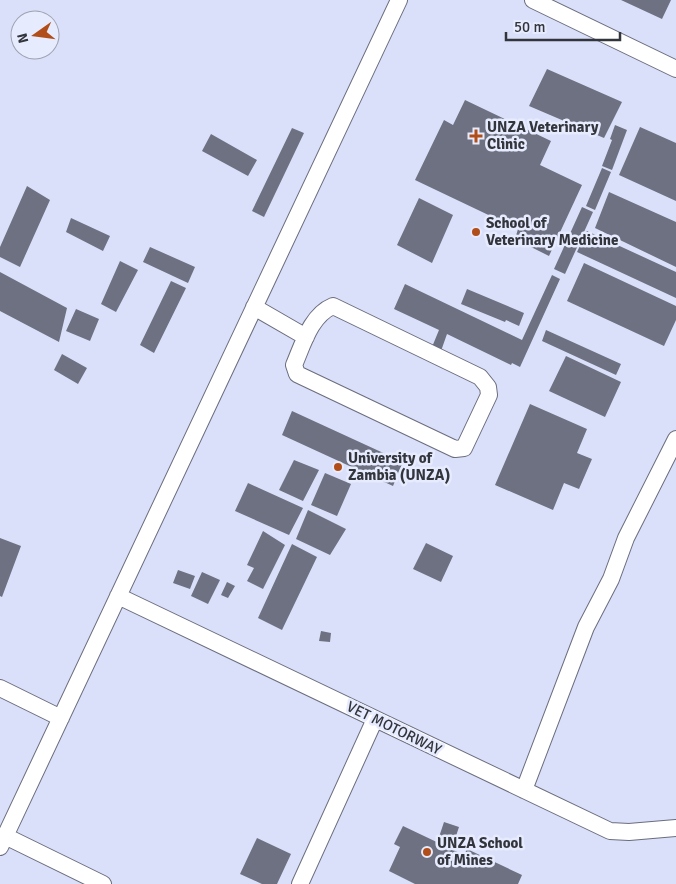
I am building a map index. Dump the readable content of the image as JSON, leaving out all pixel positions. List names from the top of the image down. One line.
{"streets":{"lane":["VET MOTORWAY"]},"places":{"health":["UNZA Veterinary Clinic"],"other":["School of Veterinary Medicine","University of Zambia (UNZA)","UNZA School of Mines"]},"scale_bar":"50 m","north":"left"}
